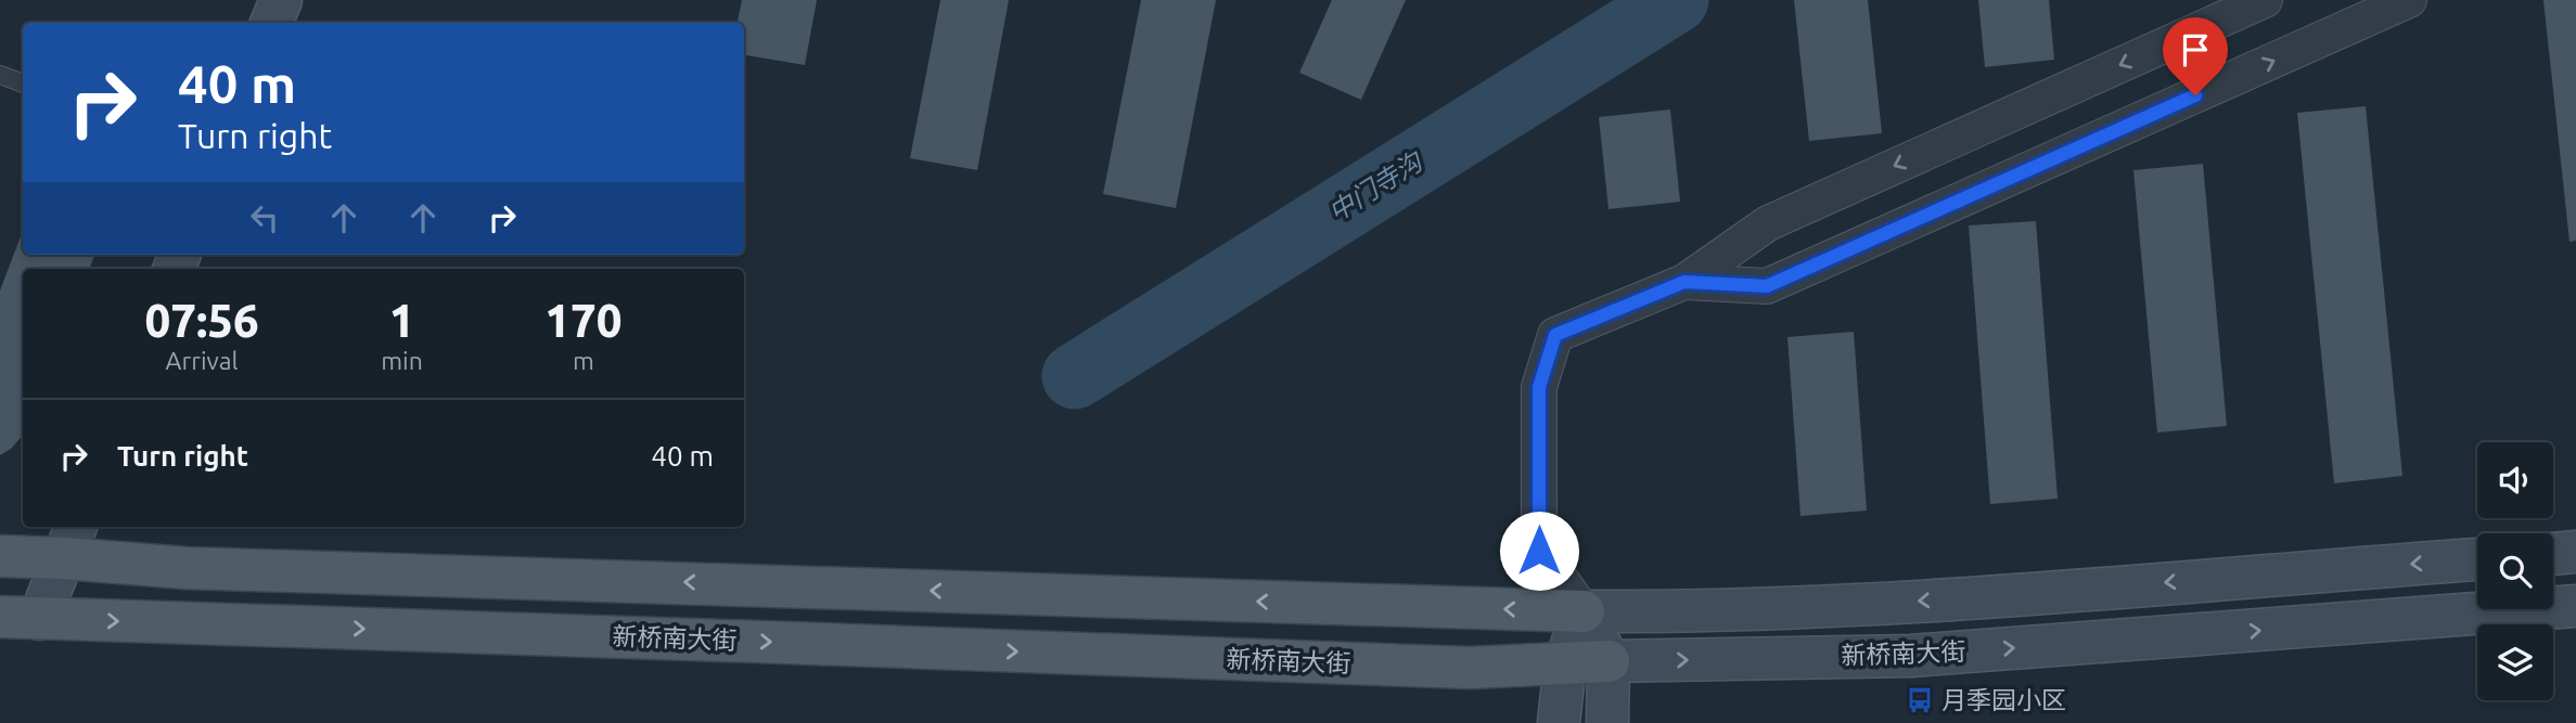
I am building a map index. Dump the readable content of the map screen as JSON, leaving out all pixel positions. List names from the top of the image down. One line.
{"streets":{"main road":["新桥南大街"]},"water":["中门寺沟"],"places":{"bus stop":["月季园小区"]},"page":{"turn":["40 m","Turn right"],"eta":["07:56","Arrival","1","min","170","m"],"list":[{"name":"Turn right","value":"40 m"}]}}
